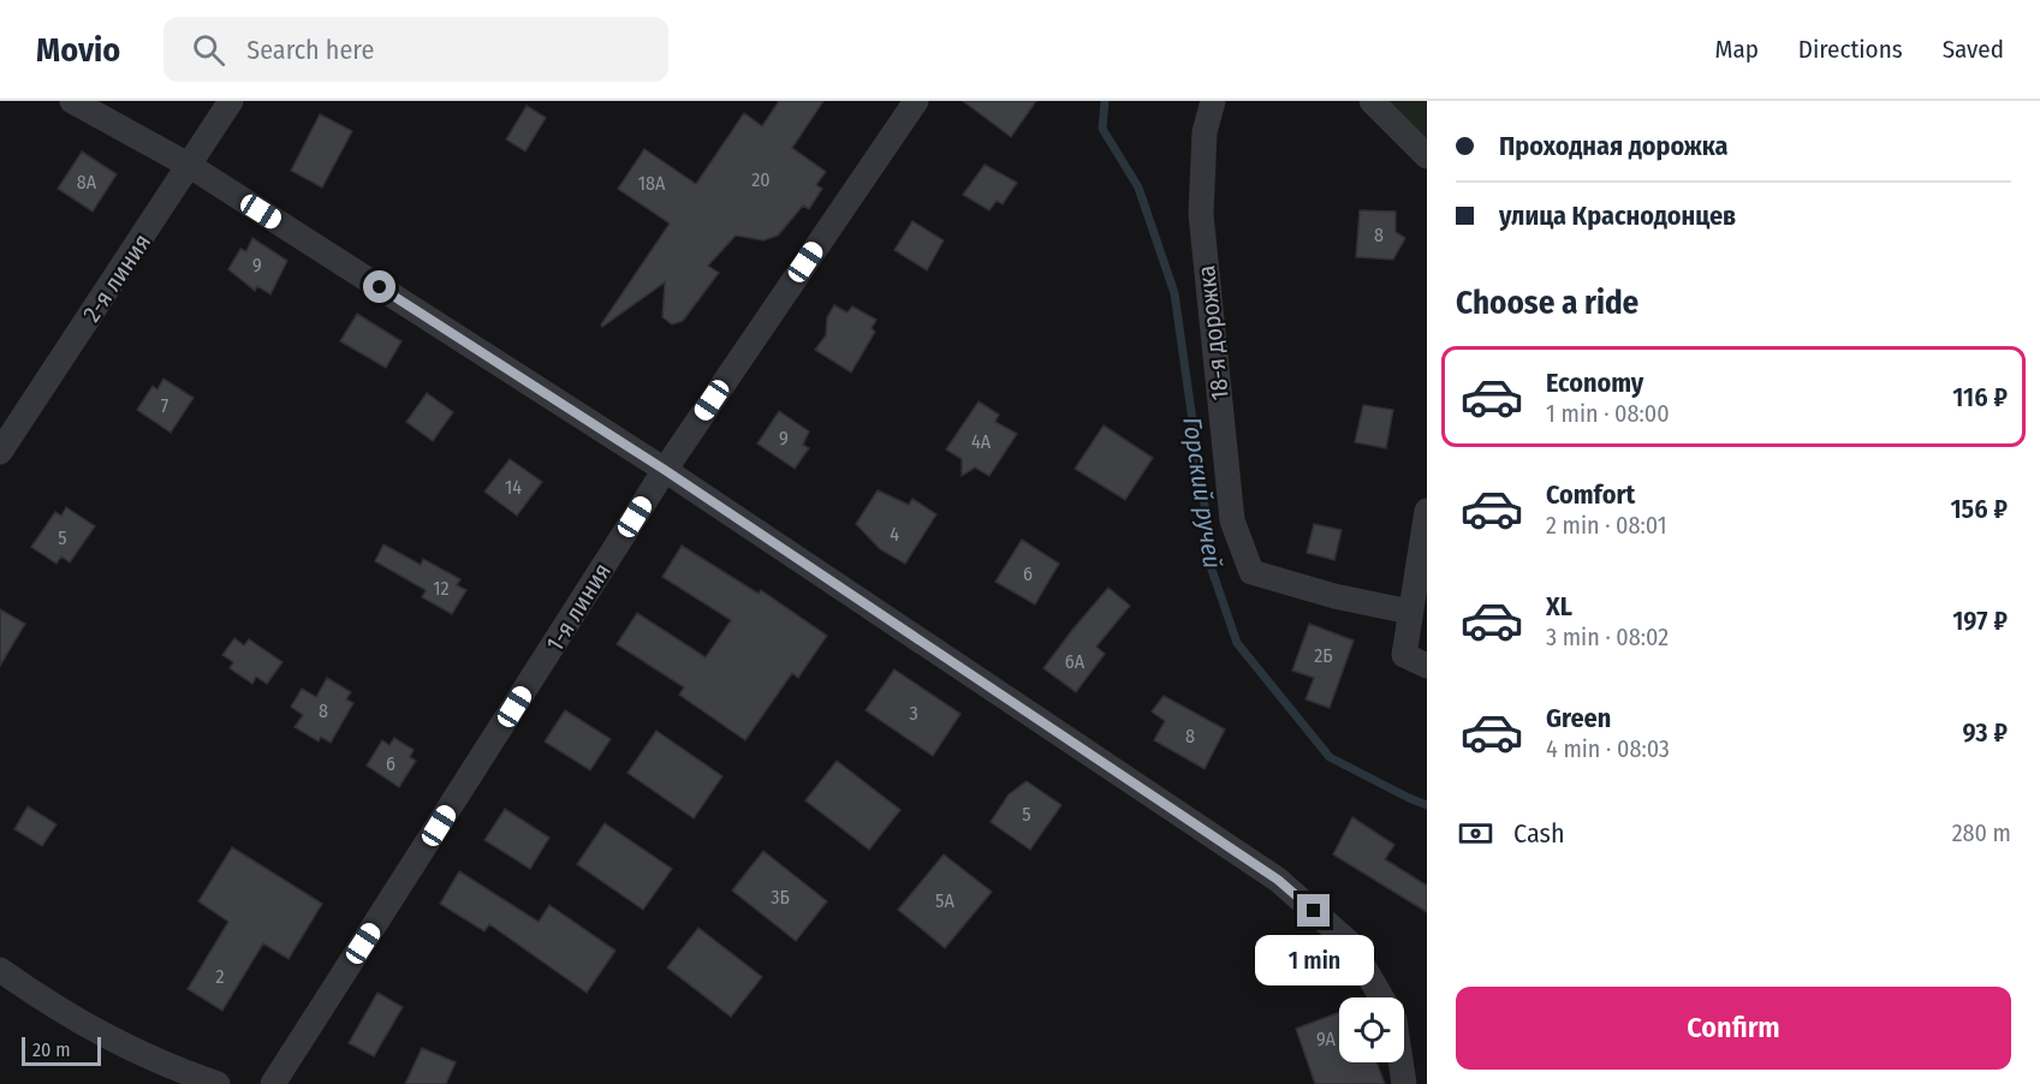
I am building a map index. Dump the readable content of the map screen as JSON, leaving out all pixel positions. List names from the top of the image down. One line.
{"streets":{"street":["2-я линия","18-я дорожка","1-я линия"]},"water":["Горский ручей"],"house_numbers":["20","8А","18А","8","9","7","9","4А","14","4","5","6","12","2Б","6А","8","3","8","6","5","3Б","5А","2","9А"],"scale_bar":"20 m","page":{"header":"Movio","search":"Search here","nav":["Map","Directions","Saved"],"banner":["Проходная дорожка","улица Краснодонцев"],"heading":"Choose a ride","list":[{"name":"Economy","note":"1 min · 08:00","value":"116 ₽"},{"name":"Comfort","note":"2 min · 08:01","value":"156 ₽"},{"name":"XL","note":"3 min · 08:02","value":"197 ₽"},{"name":"Green","note":"4 min · 08:03","value":"93 ₽"}],"pay":["Cash","280 m"],"bubble":"1 min","buttons":"Confirm","scale":"20 m"}}
